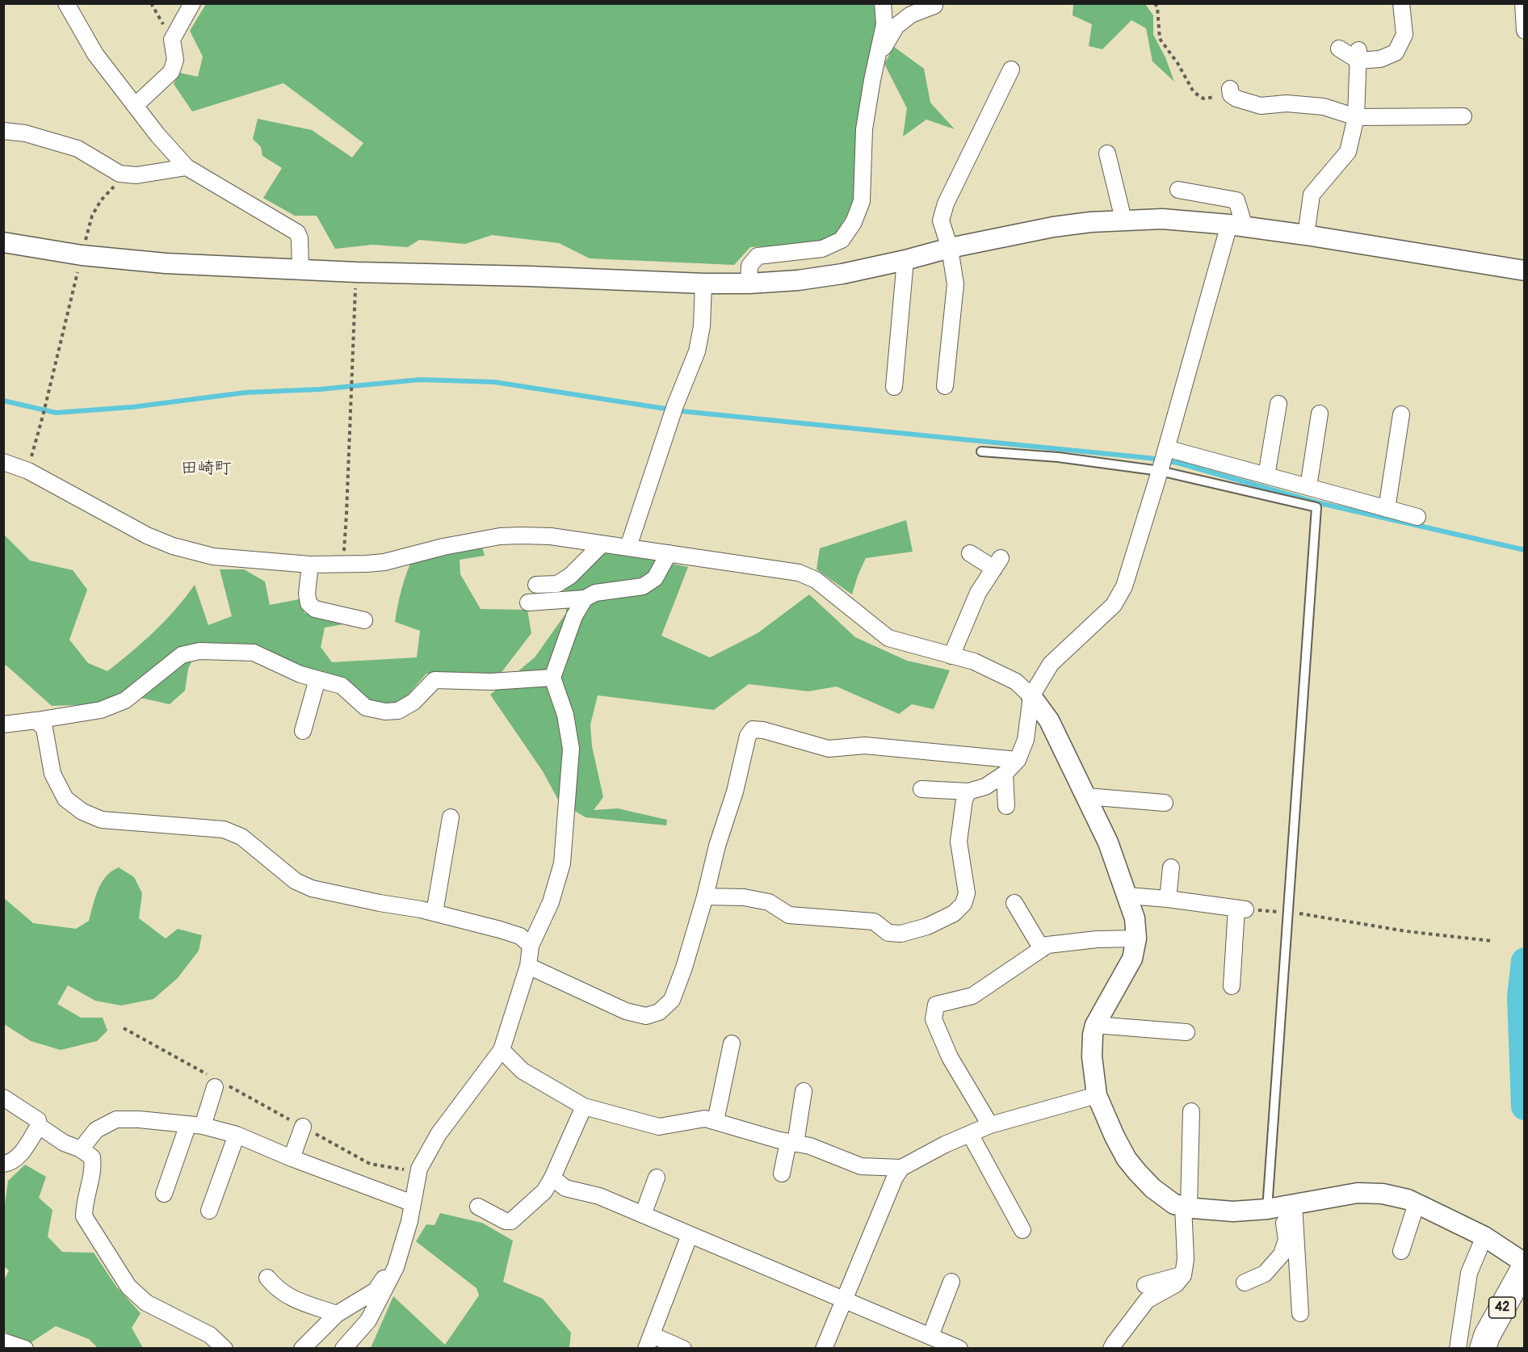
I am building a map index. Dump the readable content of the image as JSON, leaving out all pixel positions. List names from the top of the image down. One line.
{"streets":{"main road":["42"]},"districts":["田崎町"]}
